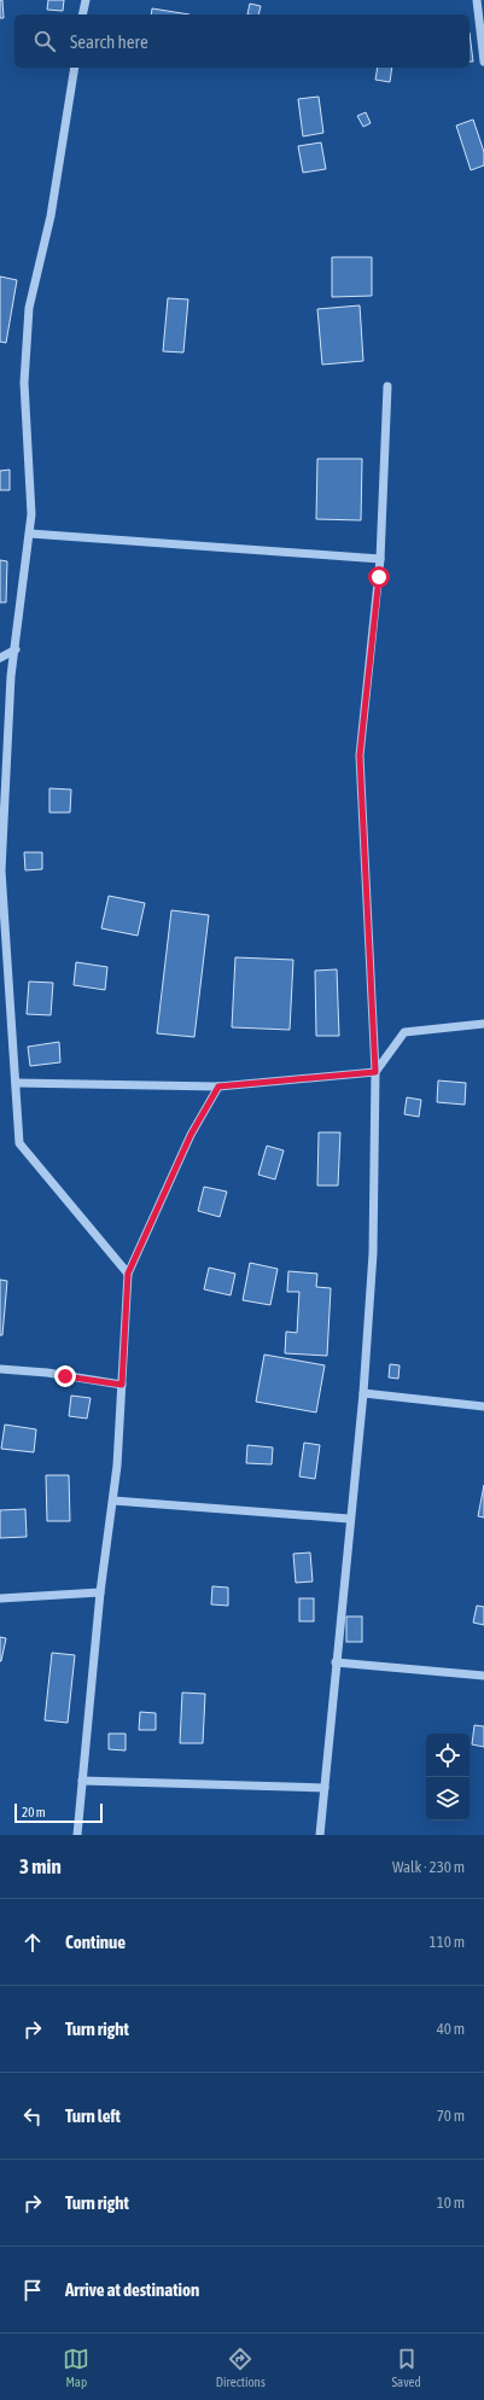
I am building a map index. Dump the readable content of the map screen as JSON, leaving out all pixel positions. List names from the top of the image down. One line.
{"scale_bar":"20 m","page":{"search":"Search here","scale":"20 m","heading":["3 min","Walk · 230 m"],"list":[["Continue","110 m"],["Turn right","40 m"],["Turn left","70 m"],["Turn right","10 m"],"Arrive at destination"],"nav":["Map","Directions","Saved"]}}
